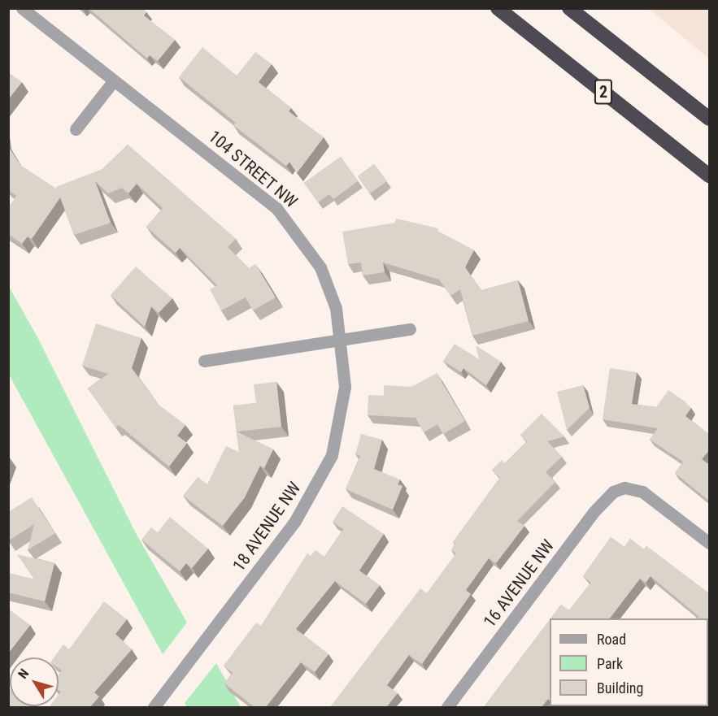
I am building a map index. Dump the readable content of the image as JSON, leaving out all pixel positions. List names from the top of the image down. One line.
{"streets":{"highway":["2"],"street":["104 STREET NW","18 AVENUE NW","16 AVENUE NW"]},"crossings":[["104 STREET NW","18 AVENUE NW"]],"legend":["Road","Park","Building"],"north":"top left"}
